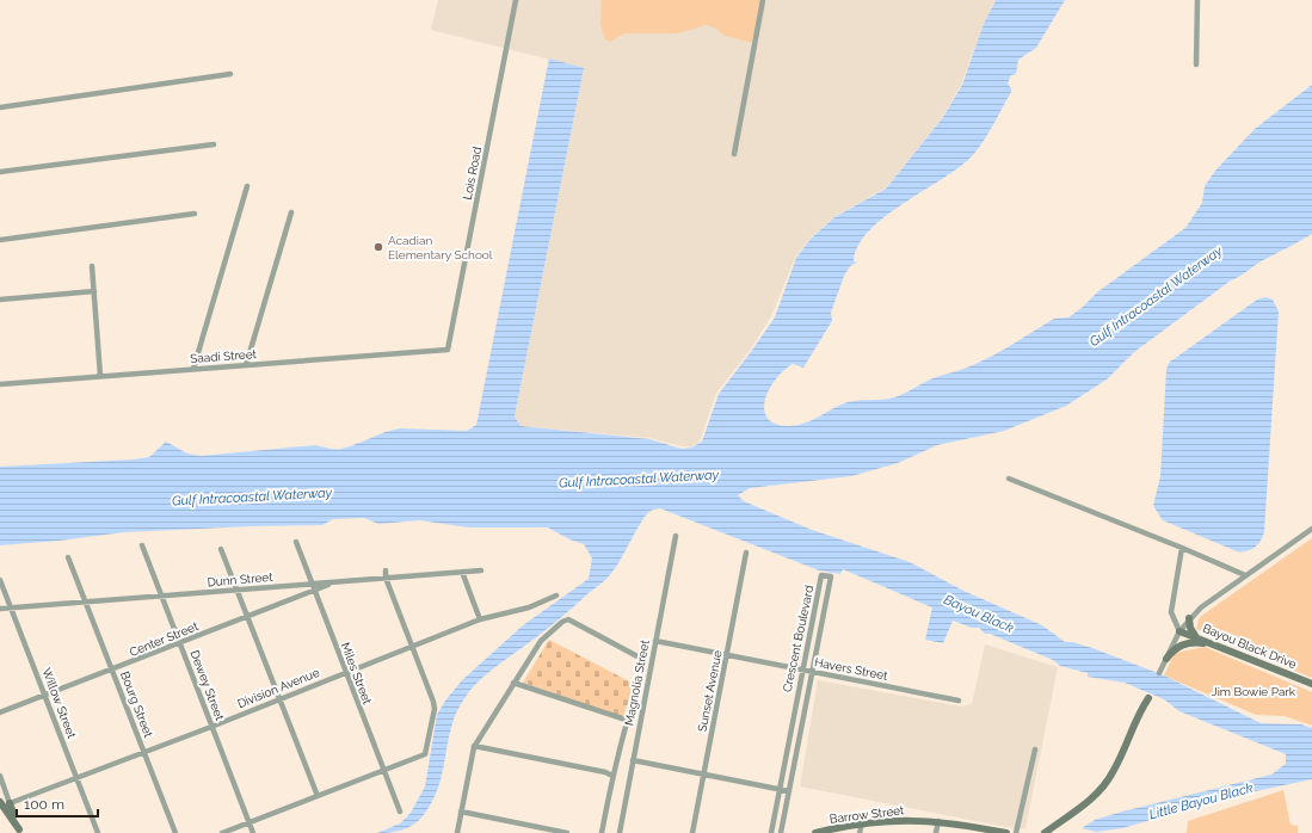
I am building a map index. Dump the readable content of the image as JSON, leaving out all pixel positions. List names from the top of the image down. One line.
{"streets":{"street":["Lois Road","Saadi Street","Dunn Street","Center Street","Crescent Boulevard","Bayou Black Drive","Havers Street","Miles Street","Magnolia Street","Dewey Street","Division Avenue","Sunset Avenue","Willow Street","Bourg Street","Barrow Street"]},"crossings":[["Lois Road","Saadi Street"],["Dunn Street","Center Street"],["Dunn Street","Miles Street"],["Dunn Street","Dewey Street"],["Dunn Street","Willow Street"],["Dunn Street","Bourg Street"],["Center Street","Miles Street"],["Center Street","Dewey Street"],["Center Street","Willow Street"],["Center Street","Bourg Street"],["Crescent Boulevard","Havers Street"],["Havers Street","Magnolia Street"],["Havers Street","Sunset Avenue"],["Miles Street","Division Avenue"],["Dewey Street","Division Avenue"],["Division Avenue","Willow Street"],["Division Avenue","Bourg Street"]],"water":["Gulf Intracoastal Waterway","Bayou Black","Little Bayou Black"],"parks":["Jim Bowie Park"],"places":["Acadian Elementary School"],"scale_bar":"100 m"}
